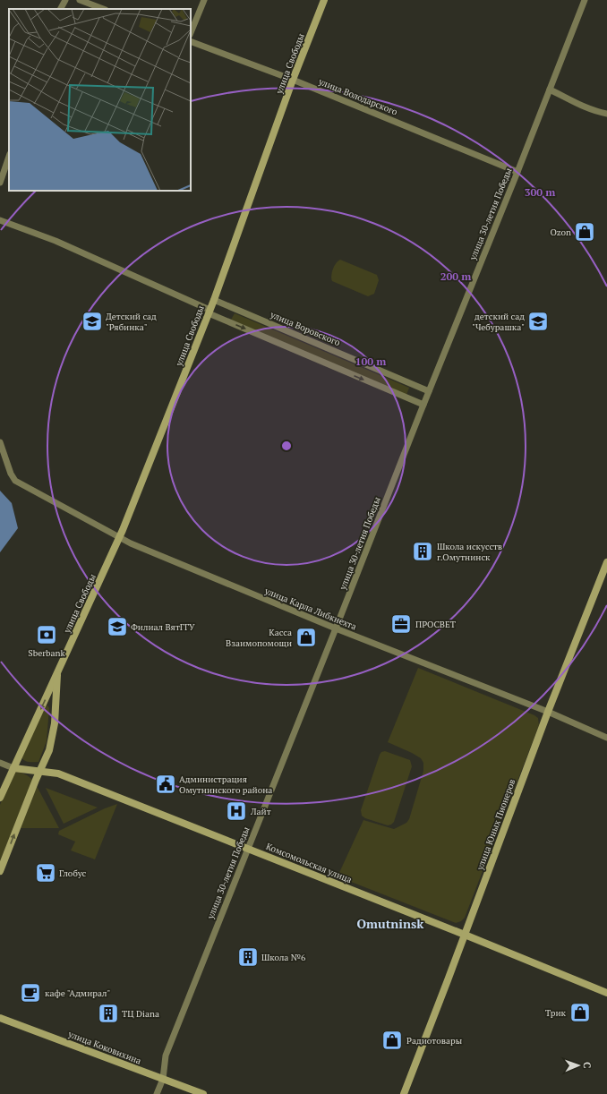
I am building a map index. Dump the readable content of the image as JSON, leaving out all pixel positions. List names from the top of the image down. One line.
{"streets":{"street":["улица Свободы","улица Володарского","улица 30-летия Победы","улица Воровского","улица Карла Либкнехта","улица Юных Пионеров","Комсомольская улица","улица Коковихина"]},"crossings":[["улица Свободы","улица Володарского"],["улица Свободы","улица Воровского"],["улица Свободы","улица Карла Либкнехта"],["улица Свободы","Комсомольская улица"],["улица Володарского","улица 30-летия Победы"],["улица 30-летия Победы","улица Воровского"],["улица 30-летия Победы","улица Карла Либкнехта"],["улица 30-летия Победы","Комсомольская улица"],["улица 30-летия Победы","улица Коковихина"],["улица Карла Либкнехта","улица Юных Пионеров"],["улица Юных Пионеров","Комсомольская улица"]],"districts":["Omutninsk"],"places":{"shop":["Ozon","Касса Взаимопомощи","Трик","Радиотовары"],"school or university":["Детский сад \"Рябинка\"","детский сад \"Чебурашка\"","Филиал ВятГГУ"],"building":["Школа искусств г.Омутнинск","Школа №6","ТЦ Diana"],"office":["ПРОСВЕТ"],"bank":["Sberbank"],"public building":["Администрация Омутнинского района"],"hospital":["Лайт"],"supermarket":["Глобус"],"cafe":["кафе \"Адмирал\""]},"north":"right","rings":["300 m","200 m","100 m"]}
